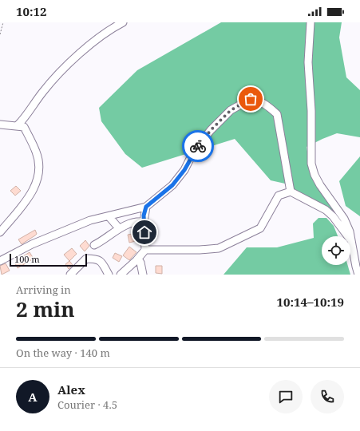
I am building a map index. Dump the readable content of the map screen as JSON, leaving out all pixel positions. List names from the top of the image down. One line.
{"scale_bar":"100 m","page":{"status":"10:12","scale":"100 m","heading":["2 min","Arriving in","10:14–10:19"],"panel":["Alex","Courier · 4.5"],"bar":"On the way · 140 m","round":"A"}}
